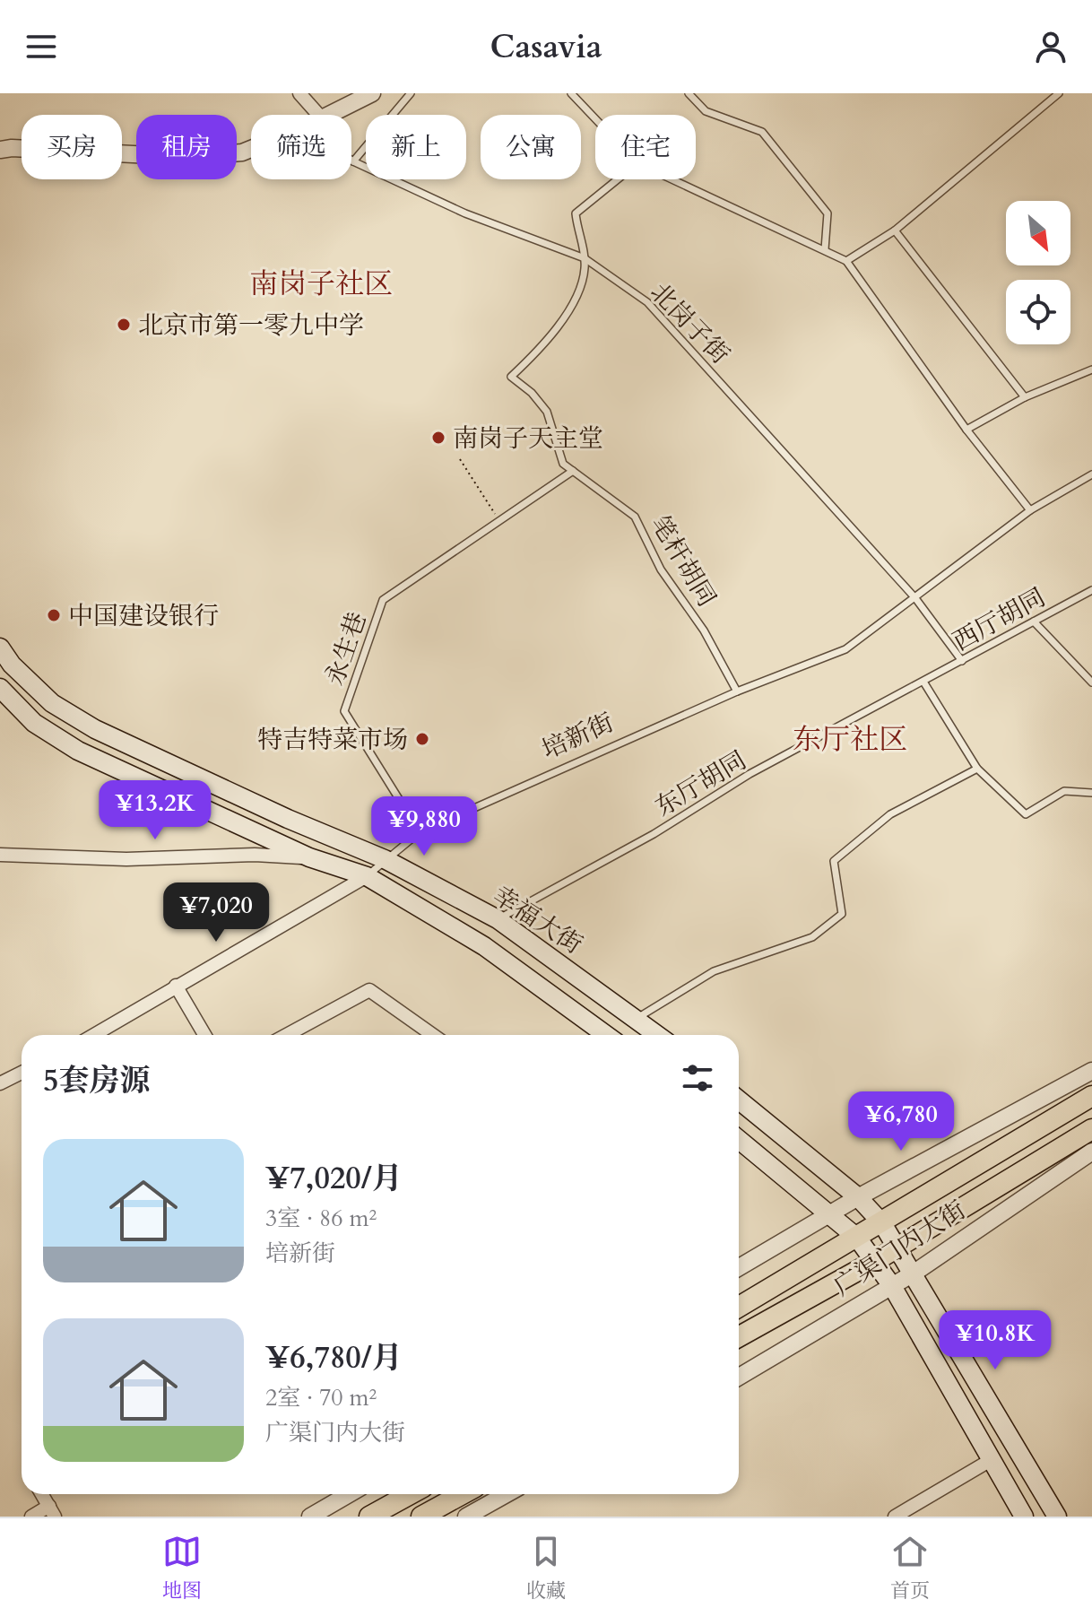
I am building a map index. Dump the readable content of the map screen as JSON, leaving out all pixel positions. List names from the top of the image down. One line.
{"streets":{"main road":["幸福大街","广渠门内大街"],"street":["培新街"],"lane":["北岗子街","笔杆胡同","西厅胡同","永生巷","东厅胡同"]},"crossings":[["北岗子街","笔杆胡同"],["北岗子街","西厅胡同"],["北岗子街","培新街"],["笔杆胡同","永生巷"],["笔杆胡同","培新街"],["西厅胡同","东厅胡同"],["永生巷","培新街"],["培新街","幸福大街"],["东厅胡同","幸福大街"]],"districts":["南岗子社区","东厅社区"],"places":["北京市第一零九中学","南岗子天主堂","中国建设银行","特吉特菜市场"],"north":"bottom right","page":{"header":"Casavia","chip":["买房","租房","筛选","新上","公寓","住宅"],"price":["¥13.2K","¥9,880","¥7,020","¥6,780","¥10.8K"],"heading":"5套房源","list":[{"name":"¥7,020/月","note":"3室 · 86 m² · 培新街"},{"name":"¥6,780/月","note":"2室 · 70 m² · 广渠门内大街"}],"tabs":["地图","收藏","首页"]}}
